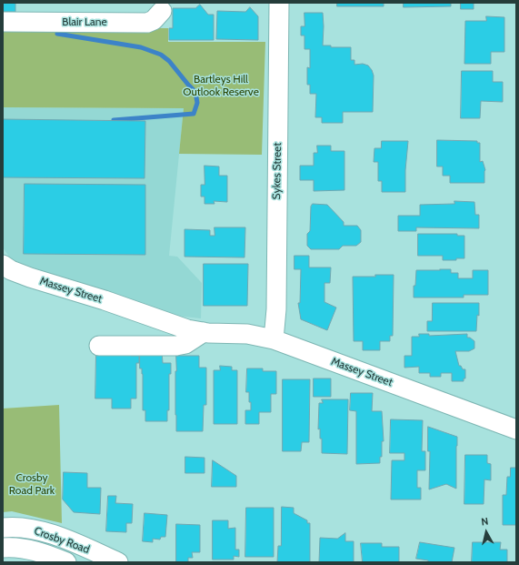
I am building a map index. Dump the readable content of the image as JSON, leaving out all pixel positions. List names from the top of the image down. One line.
{"streets":{"street":["Blair Lane","Sykes Street","Massey Street","Crosby Road"]},"crossings":[["Sykes Street","Massey Street"]],"parks":["Bartleys Hill Outlook Reserve","Crosby Road Park"],"north":"top"}
